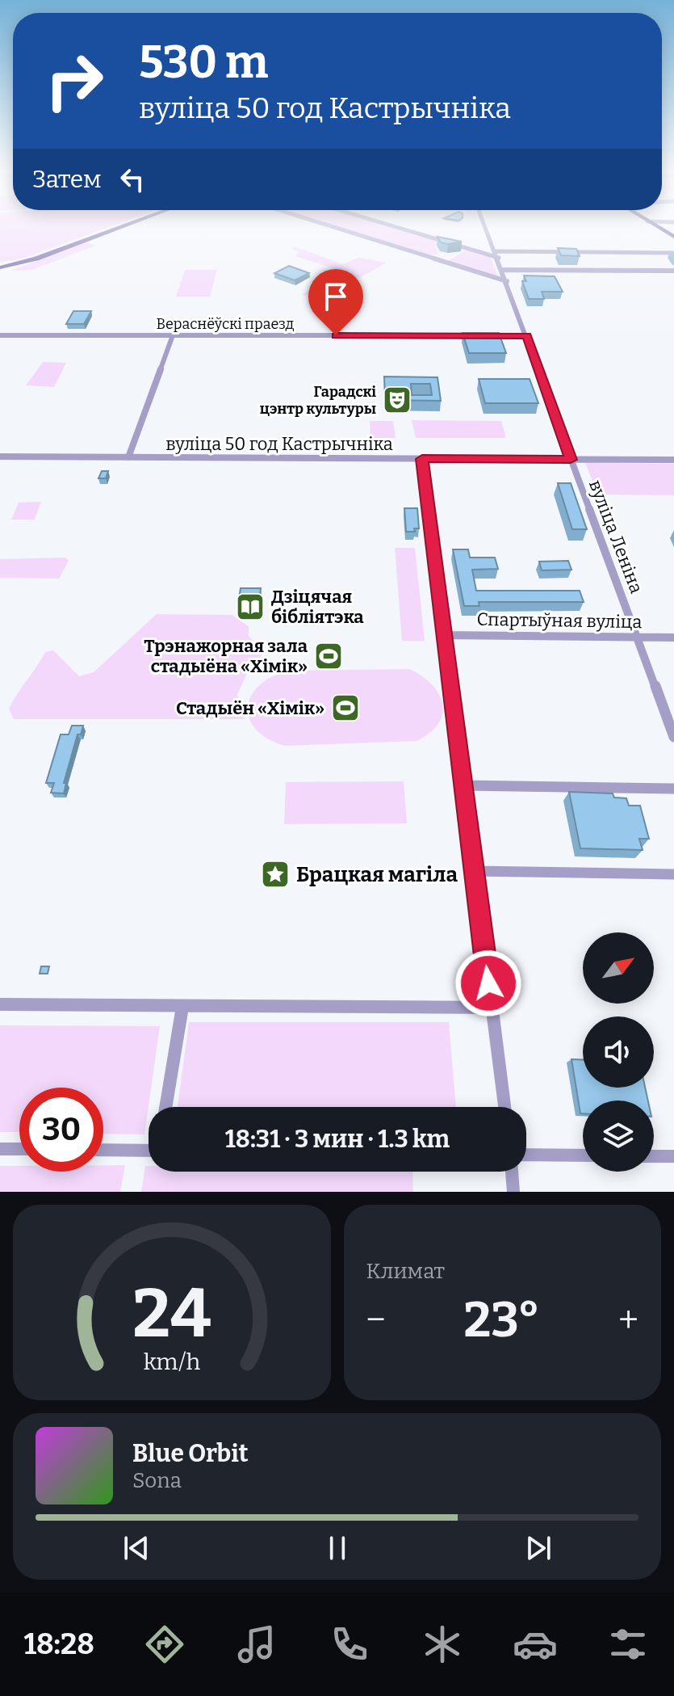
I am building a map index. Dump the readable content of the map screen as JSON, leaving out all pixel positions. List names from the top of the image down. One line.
{"streets":{"street":["Вераснёўскі праезд","вуліца 50 год Кастрычніка","вуліца Леніна","Спартыўная вуліца"]},"crossings":[["Вераснёўскі праезд","вуліца Леніна"],["вуліца 50 год Кастрычніка","вуліца Леніна"],["вуліца Леніна","Спартыўная вуліца"]],"places":{"theatre":["Гарадскі цэнтр культуры"],"library":["Дзіцячая бібліятэка"],"sports":["Трэнажорная зала стадыёна «Хімік»","Стадыён «Хімік»"],"place":["Брацкая магіла"]},"north":"top right","page":{"turn":["530 m","вуліца 50 год Кастрычніка"],"then":"Затем","limit":"30","trip":"18:31 · 3 мин · 1.3 km","tile":"Климат","heat":["−","23°","+"],"song":["Blue Orbit","Sona"],"tabs":"18:28","gauge":["24","km/h"]}}
